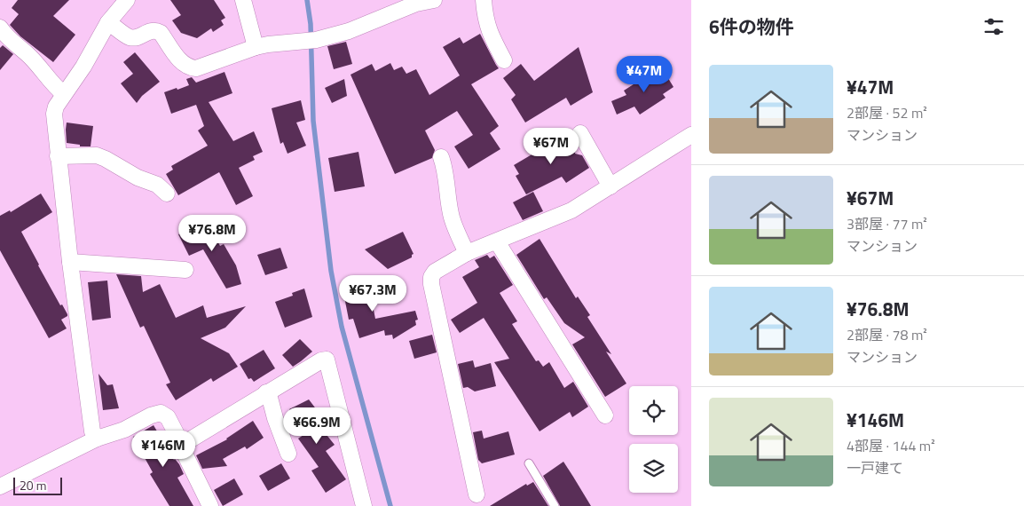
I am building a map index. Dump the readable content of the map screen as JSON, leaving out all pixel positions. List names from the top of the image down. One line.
{"scale_bar":"20 m","page":{"heading":"6件の物件","list":[{"name":"¥47M","note":"2部屋 · 52 m² · マンション"},{"name":"¥67M","note":"3部屋 · 77 m² · マンション"},{"name":"¥76.8M","note":"2部屋 · 78 m² · マンション"},{"name":"¥146M","note":"4部屋 · 144 m² · 一戸建て"}],"price":["¥47M","¥67M","¥76.8M","¥67.3M","¥66.9M","¥146M"],"scale":"20 m"}}
